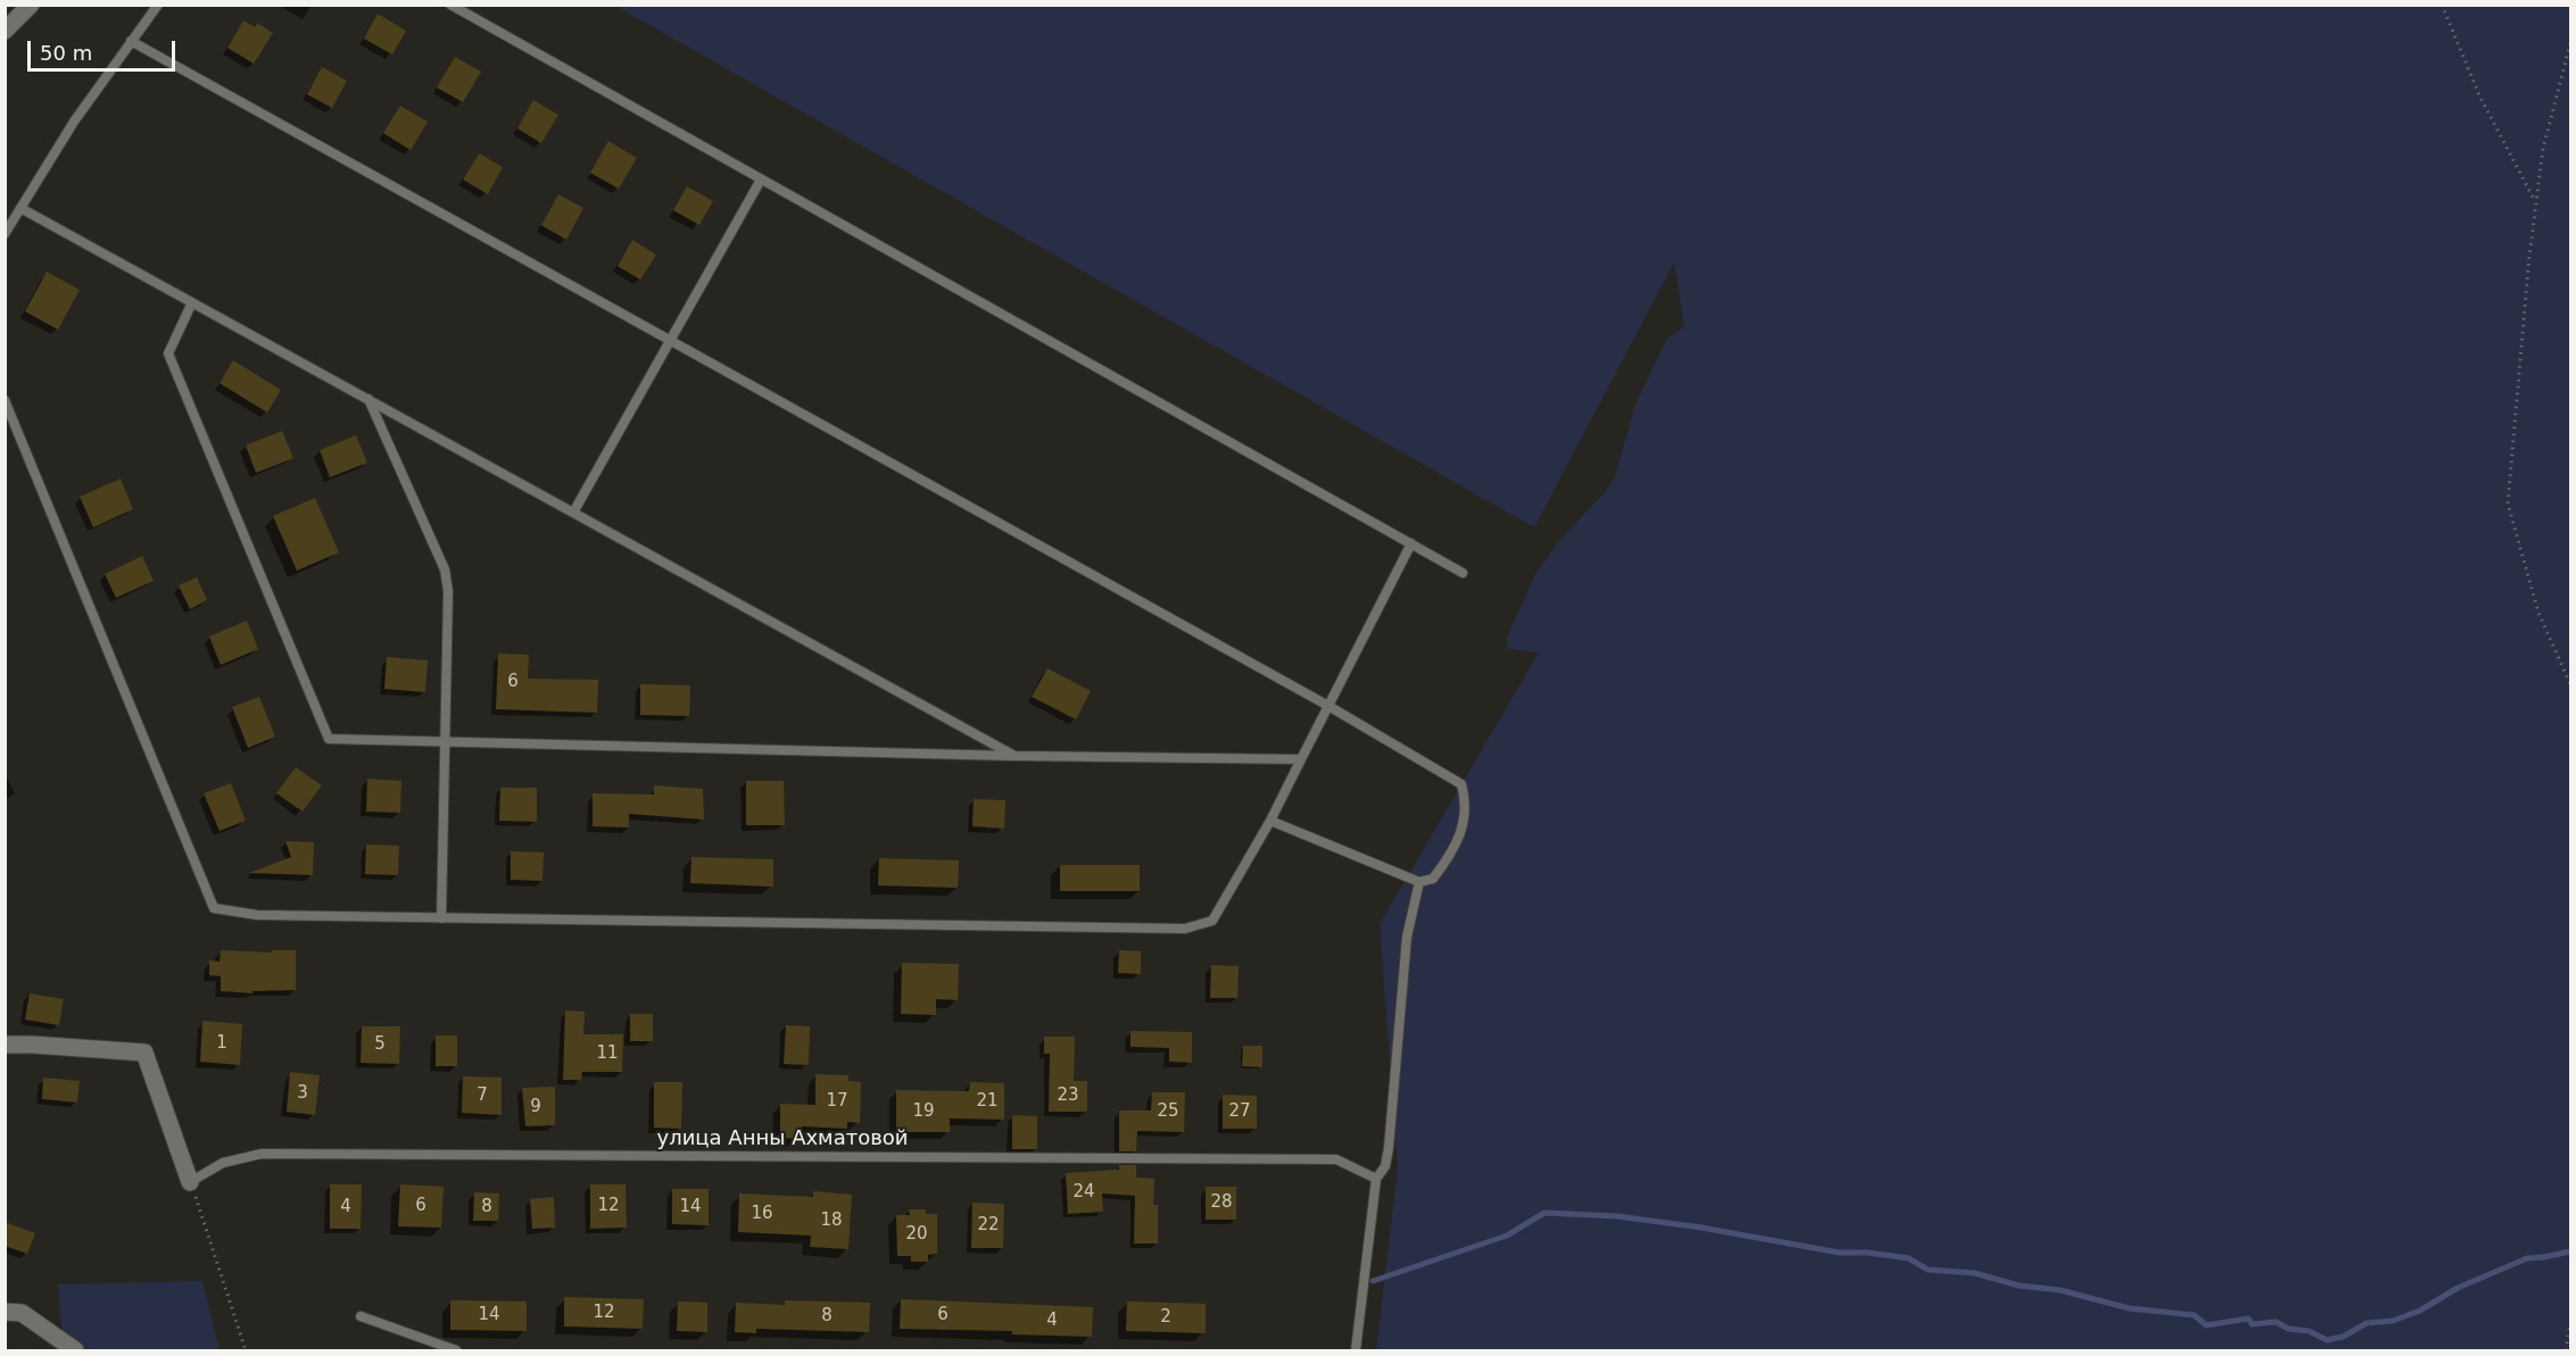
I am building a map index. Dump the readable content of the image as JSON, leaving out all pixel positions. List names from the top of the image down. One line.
{"streets":{"lane":["улица Анны Ахматовой"]},"house_numbers":["6","1","5","11","3","7","23","17","21","9","19","25","27","24","28","6","12","4","8","14","16","18","22","20","12","14","6","8","2","4"],"scale_bar":"50 m"}
